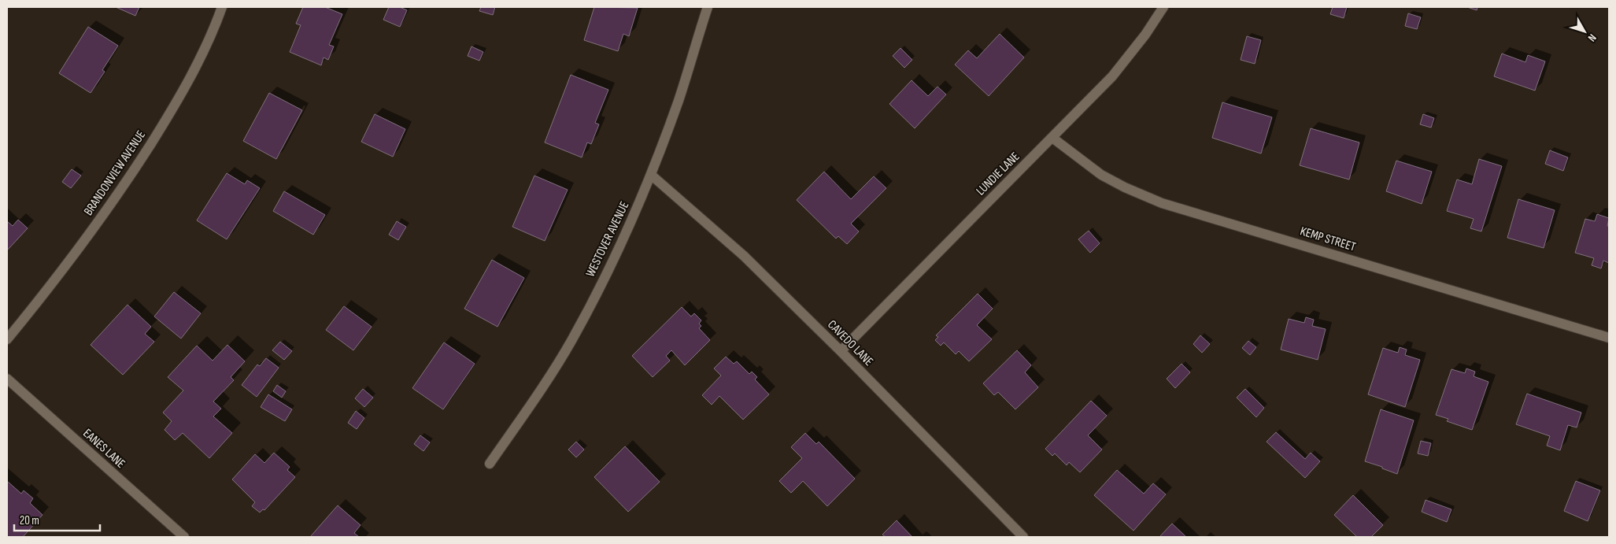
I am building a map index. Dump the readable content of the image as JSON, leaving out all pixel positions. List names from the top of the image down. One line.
{"streets":{"street":["BRANDONVIEW AVENUE","LUNDIE LANE","WESTOVER AVENUE","KEMP STREET","CAVEDO LANE","EANES LANE"]},"crossings":[["LUNDIE LANE","KEMP STREET"],["LUNDIE LANE","CAVEDO LANE"],["WESTOVER AVENUE","CAVEDO LANE"]],"scale_bar":"20 m","north":"bottom right"}
